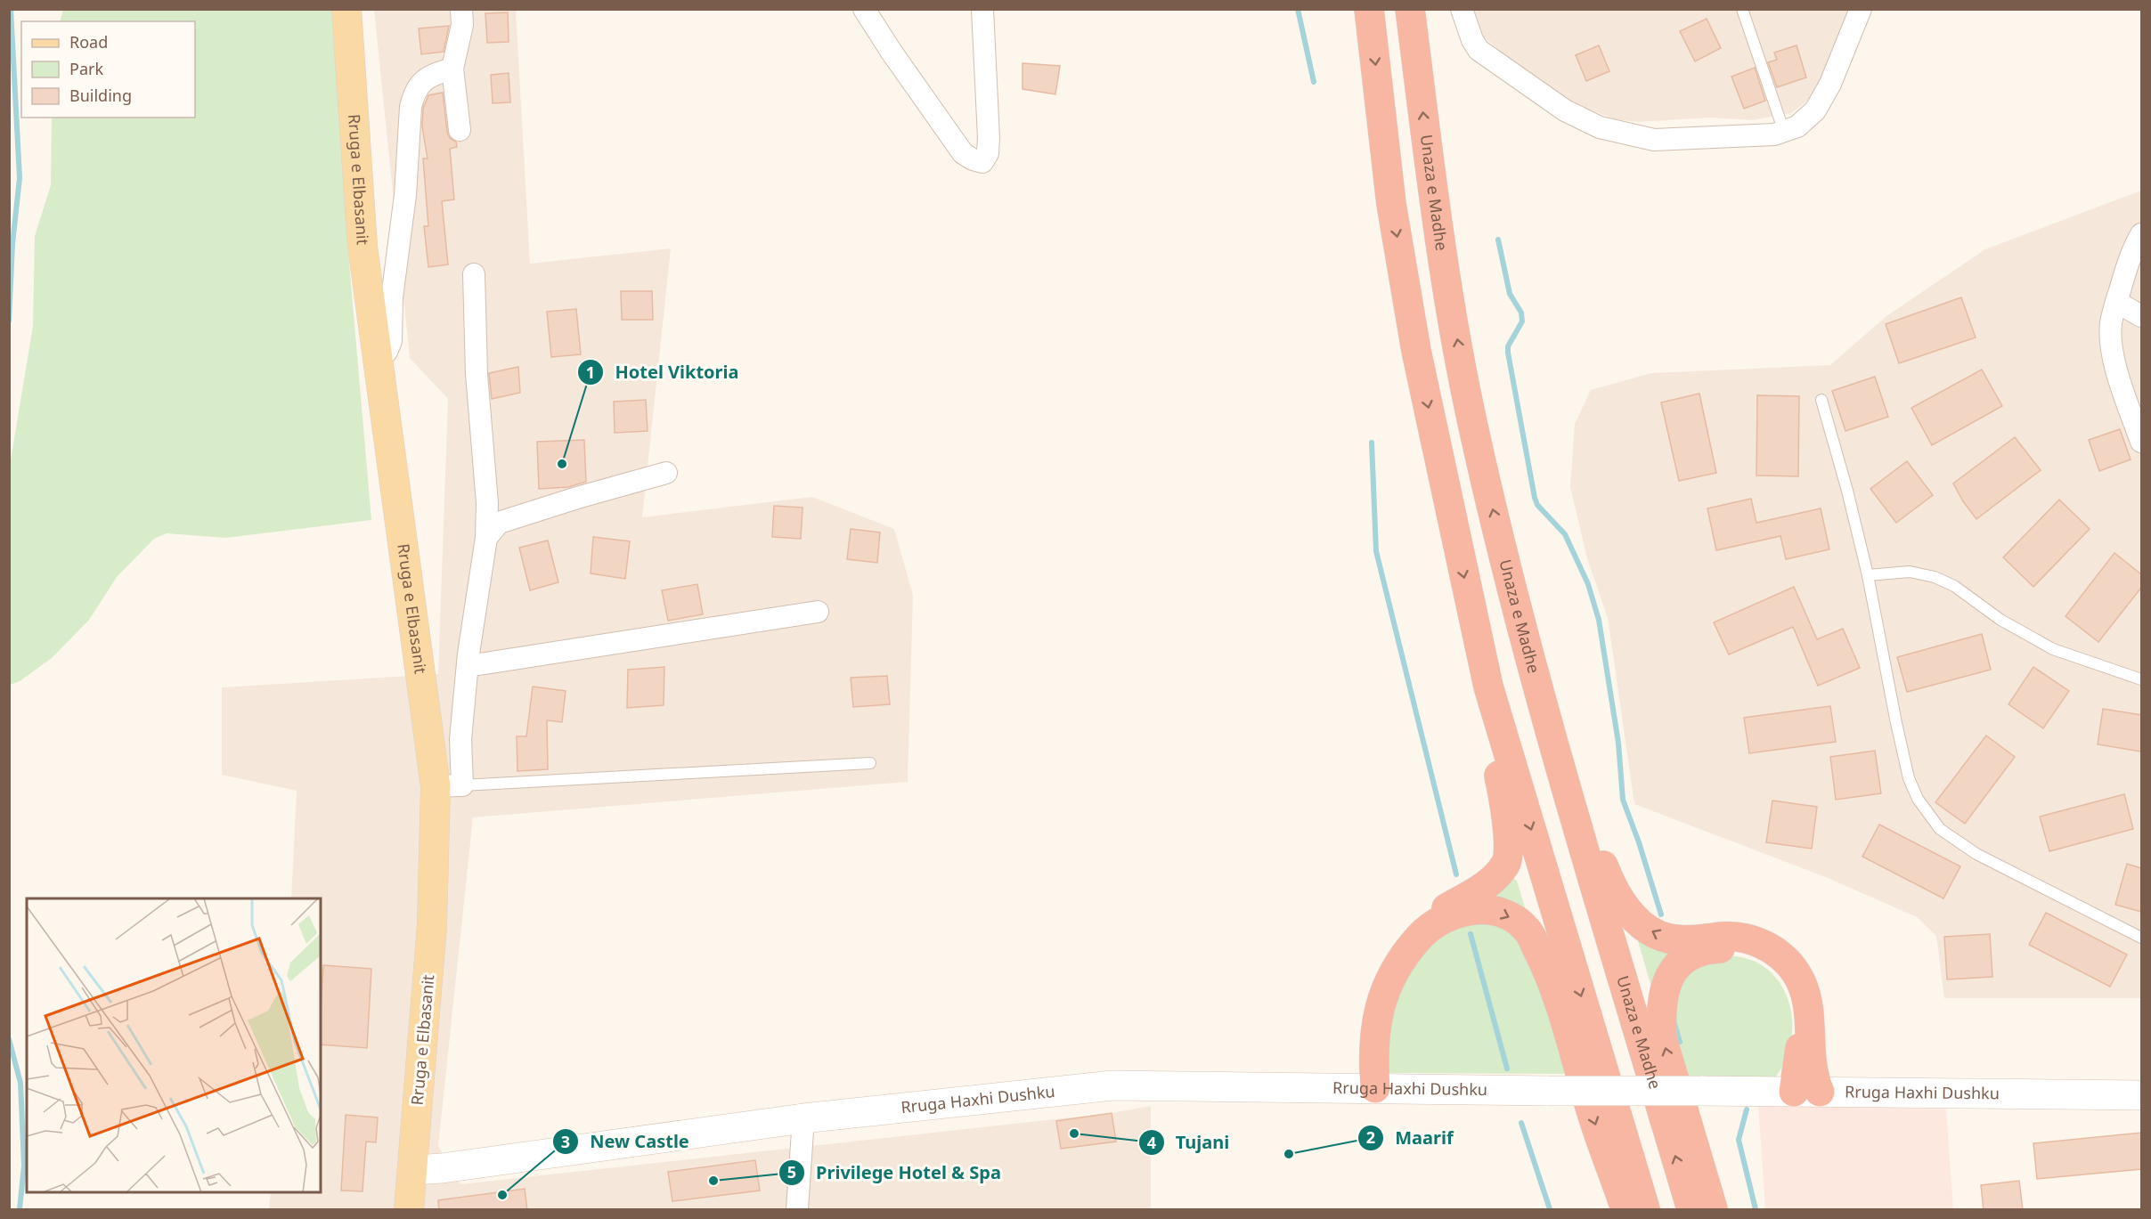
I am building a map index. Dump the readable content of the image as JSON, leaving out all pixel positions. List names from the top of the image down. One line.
{"streets":{"highway":["Unaza e Madhe"],"main road":["Rruga e Elbasanit"],"street":["Rruga Haxhi Dushku"]},"crossings":[["Rruga e Elbasanit","Rruga Haxhi Dushku"]],"places":["Hotel Viktoria","Tujani","Maarif","Privilege Hotel & Spa","New Castle"],"legend":["Road","Park","Building"]}
